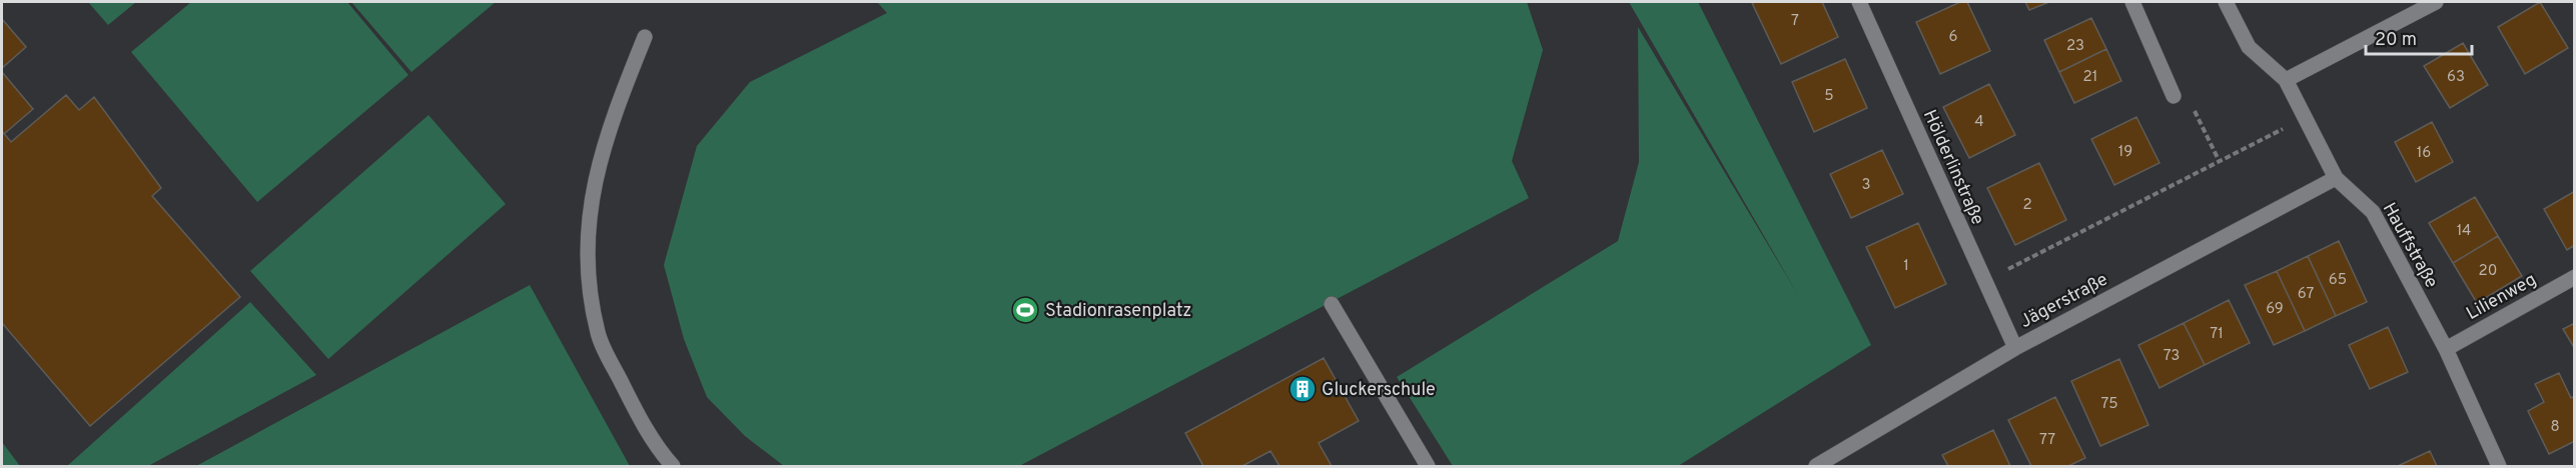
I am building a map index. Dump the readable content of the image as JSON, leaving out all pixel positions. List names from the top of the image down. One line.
{"streets":{"street":["Hölderlinstraße","Hauffstraße","Lilienweg","Jägerstraße"]},"crossings":[["Hölderlinstraße","Jägerstraße"],["Hauffstraße","Lilienweg"],["Hauffstraße","Jägerstraße"]],"places":{"sports":["Stadionrasenplatz"],"building":["Gluckerschule"]},"house_numbers":["7","6","23","21","63","5","4","19","16","3","2","14","1","20","65","67","69","71","73","75","8","77"],"scale_bar":"20 m"}
